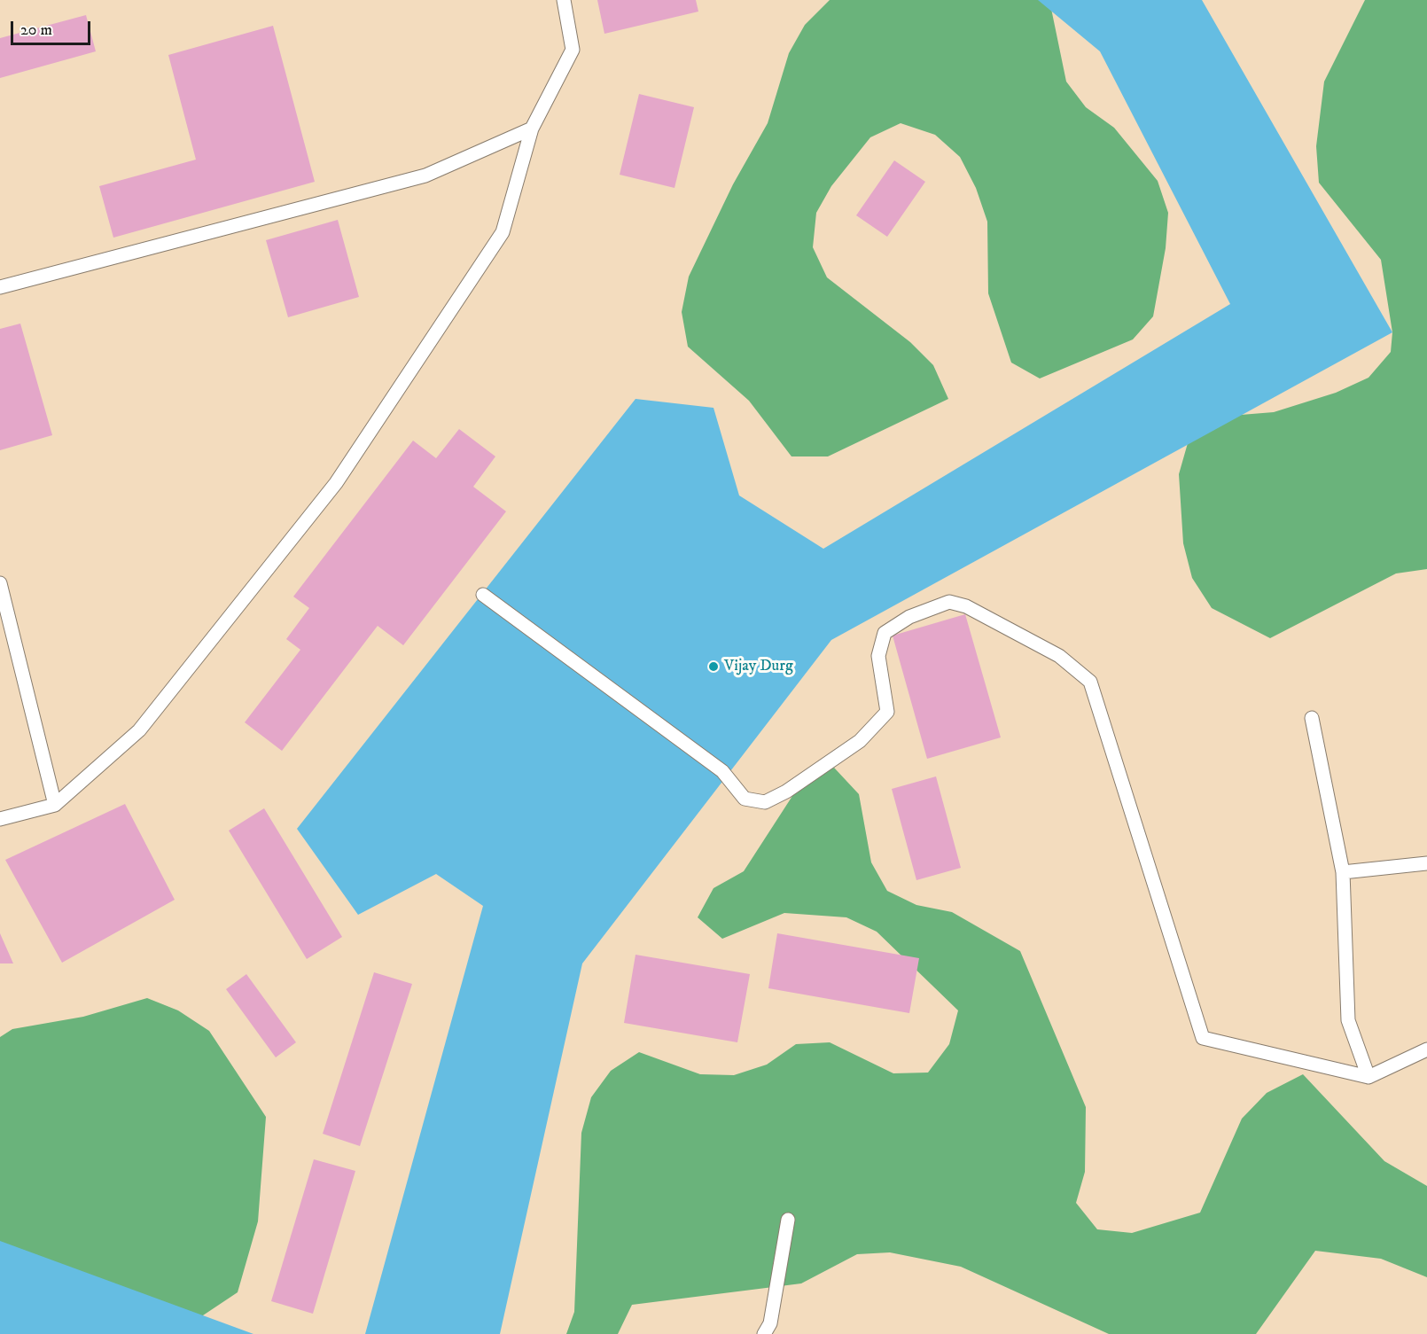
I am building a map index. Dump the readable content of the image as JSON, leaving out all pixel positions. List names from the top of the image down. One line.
{"places":["Vijay Durg"],"scale_bar":"20 m"}
